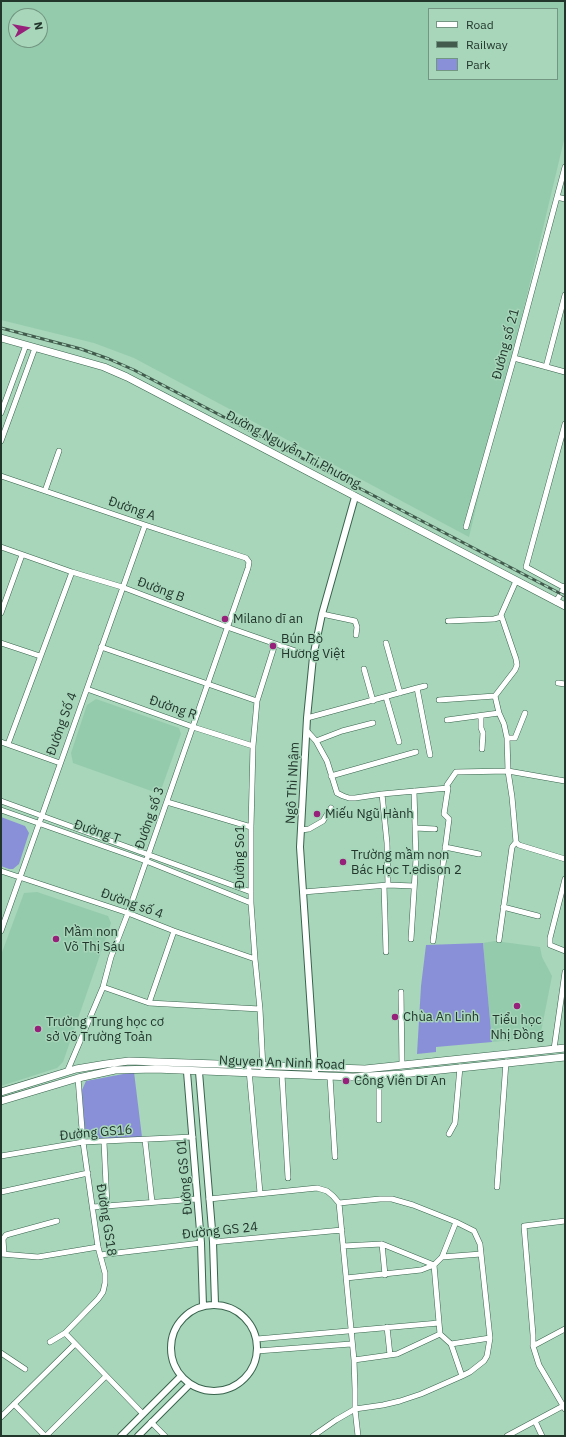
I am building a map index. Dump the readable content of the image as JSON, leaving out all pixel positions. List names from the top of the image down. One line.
{"streets":{"main road":["Đường Nguyễn Tri Phương","Nguyen An Ninh Road"],"street":["Đường số 21","Đường A","Đường B","Đường R","Đường Số 4","Ngô Thì Nhậm","Đường số 3","Đường T","Đường So1","Đường số 4","Đường GS16","Đường GS 01","Đường GS18","Đường GS 24"]},"crossings":[["Đường Nguyễn Tri Phương","Ngô Thì Nhậm"],["Đường A","Đường Số 4"],["Đường A","Đường số 3"],["Đường B","Đường Số 4"],["Đường B","Ngô Thì Nhậm"],["Đường B","Đường số 3"],["Đường B","Đường So1"],["Đường R","Đường Số 4"],["Đường R","Đường số 3"],["Đường R","Đường So1"],["Đường Số 4","Đường T"],["Đường Số 4","Đường số 4"],["Ngô Thì Nhậm","Nguyen An Ninh Road"],["Đường số 3","Đường T"],["Đường số 3","Đường số 4"],["Đường T","Đường So1"],["Đường So1","Đường số 4"],["Đường So1","Nguyen An Ninh Road"],["Nguyen An Ninh Road","Đường GS 01"],["Nguyen An Ninh Road","Đường GS18"],["Đường GS16","Đường GS 01"],["Đường GS16","Đường GS18"],["Đường GS 01","Đường GS 24"],["Đường GS18","Đường GS 24"]],"places":["Milano dĩ an","Bún Bò Hương Việt","Miếu Ngũ Hành","Trường mầm non Bác Học T.edison 2","Mầm non Võ Thị Sáu","Tiểu học Nhị Đồng","Chùa An Linh","Trường Trung học cơ sở Võ Trường Toản","Công Viên Dĩ An"],"legend":["Road","Railway","Park"],"north":"right"}
